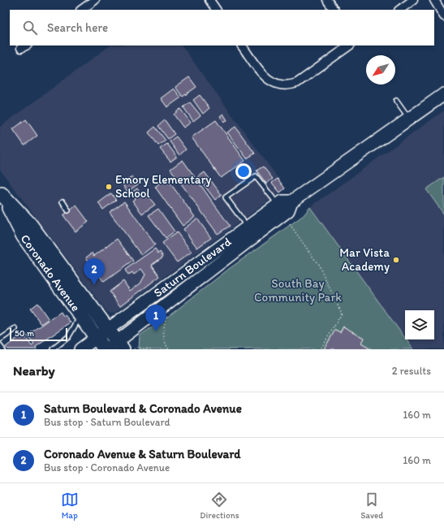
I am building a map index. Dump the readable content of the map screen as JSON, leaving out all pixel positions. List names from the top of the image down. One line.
{"streets":{"main road":["Coronado Avenue"],"street":["Saturn Boulevard"]},"crossings":[["Saturn Boulevard","Coronado Avenue"]],"parks":["South Bay Community Park"],"places":["Emory Elementary School","Mar Vista Academy"],"scale_bar":"50 m","north":"bottom left","page":{"search":"Search here","pins":["2","1"],"scale":"50 m","heading":["Nearby","2 results"],"list":[{"mark":"1","name":"Saturn Boulevard & Coronado Avenue","note":"Bus stop · Saturn Boulevard","value":"160 m"},{"mark":"2","name":"Coronado Avenue & Saturn Boulevard","note":"Bus stop · Coronado Avenue","value":"160 m"}],"nav":["Map","Directions","Saved"]}}
